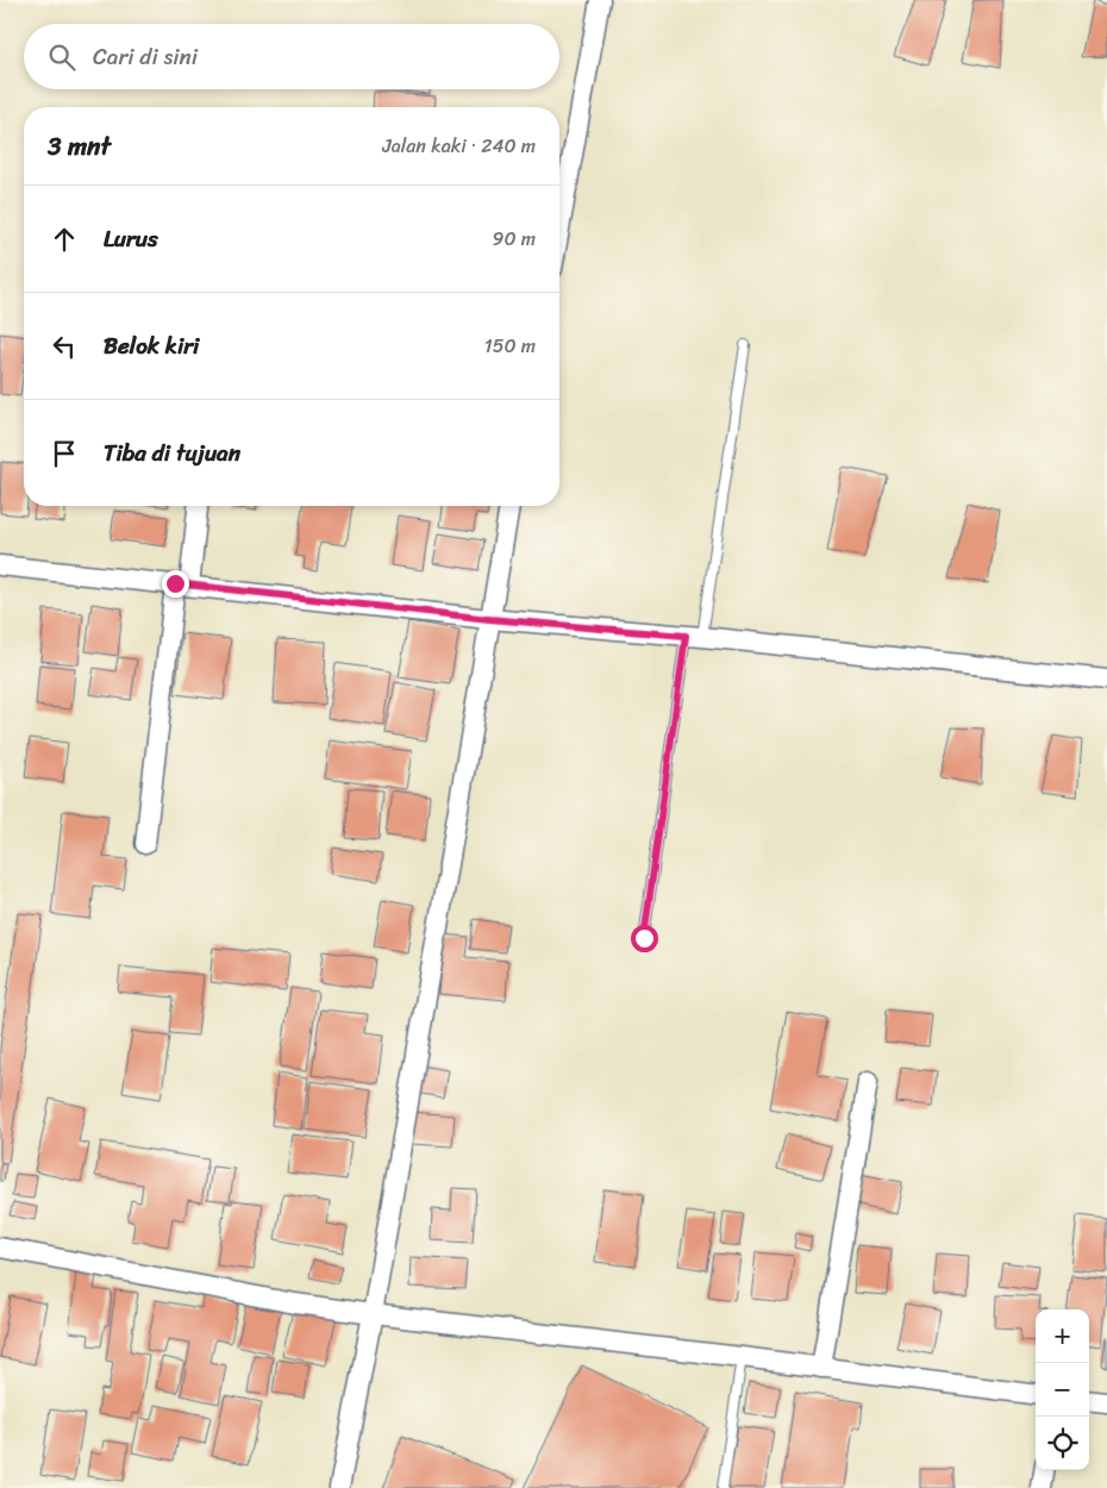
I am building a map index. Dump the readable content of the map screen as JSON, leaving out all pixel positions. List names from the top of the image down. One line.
{"page":{"search":"Cari di sini","heading":["3 mnt","Jalan kaki · 240 m"],"list":[["Lurus","90 m"],["Belok kiri","150 m"],"Tiba di tujuan"],"map_buttons":["+","−"]}}
